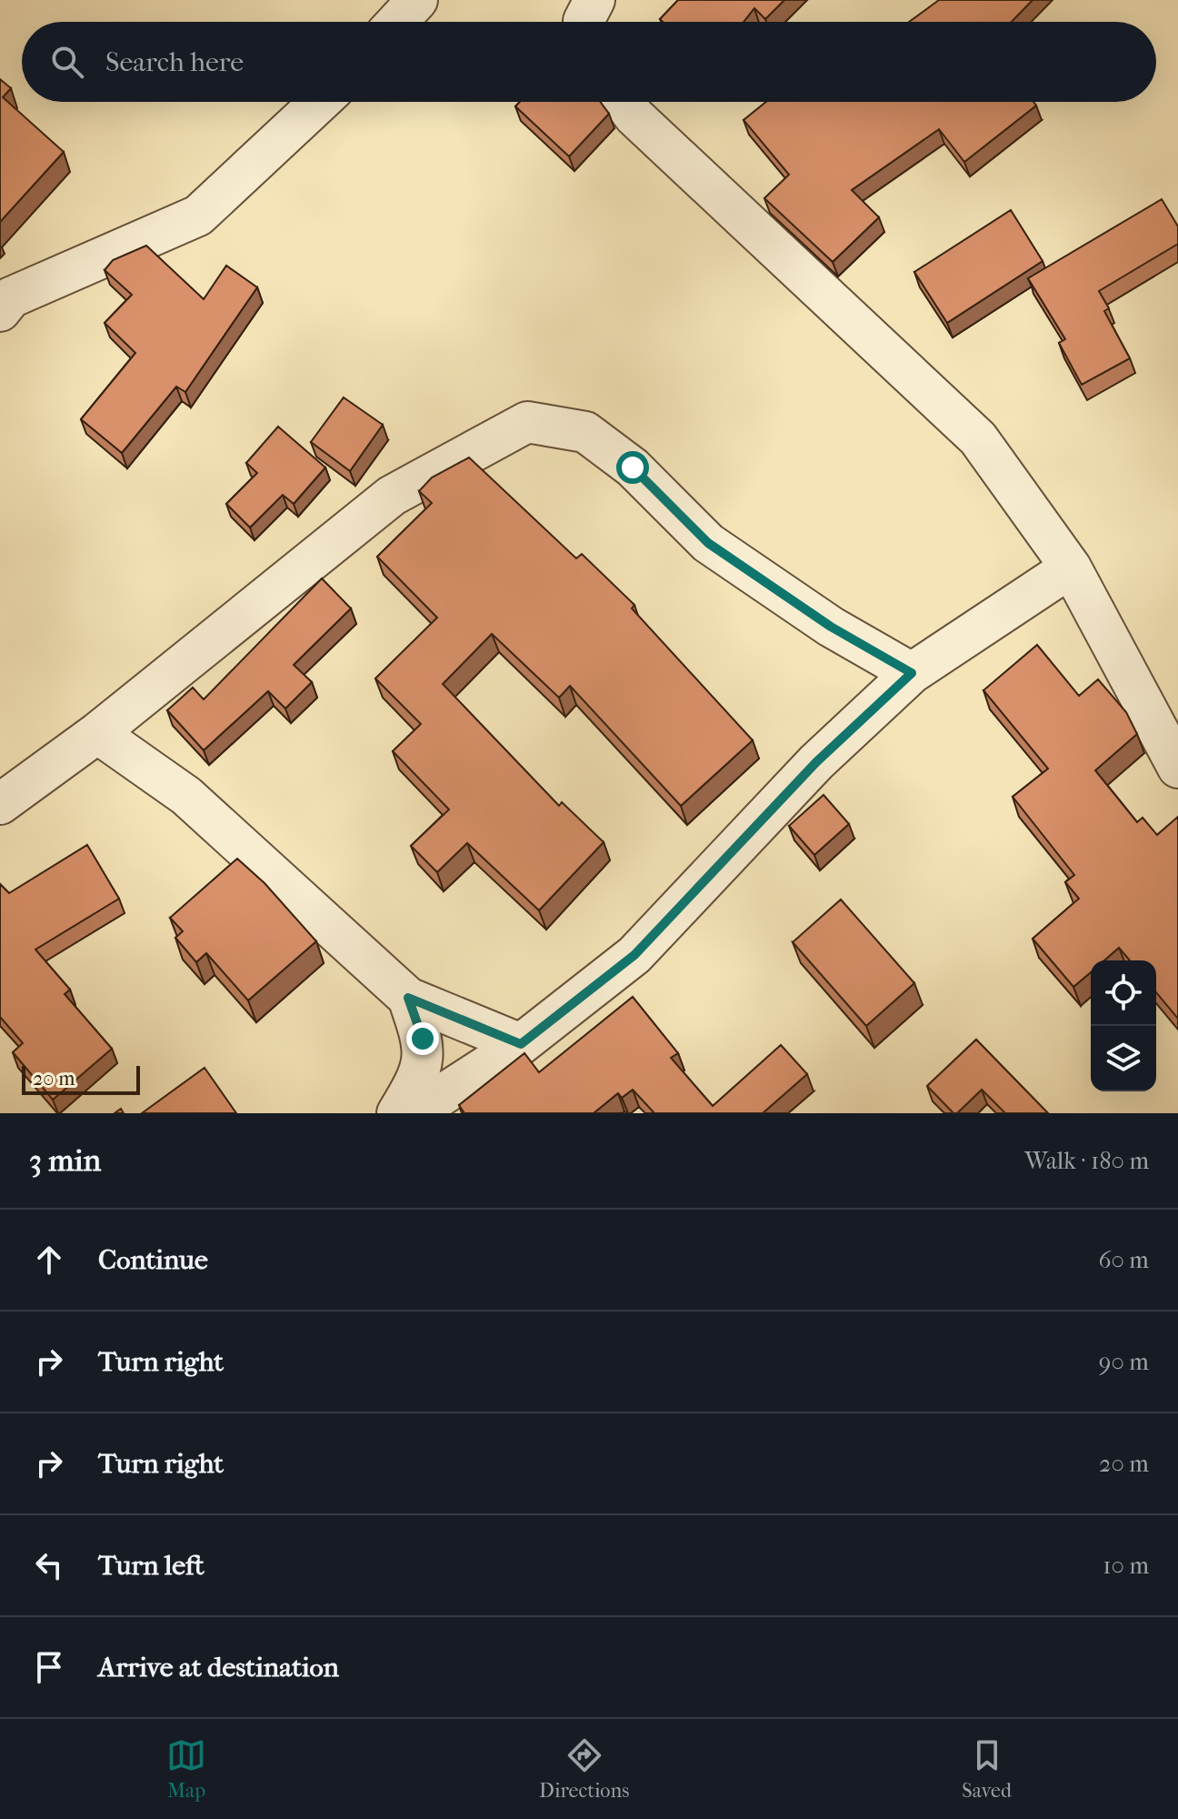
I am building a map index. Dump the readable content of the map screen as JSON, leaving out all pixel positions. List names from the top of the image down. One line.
{"scale_bar":"20 m","page":{"search":"Search here","scale":"20 m","heading":["3 min","Walk · 180 m"],"list":[["Continue","60 m"],["Turn right","90 m"],["Turn right","20 m"],["Turn left","10 m"],"Arrive at destination"],"nav":["Map","Directions","Saved"]}}
